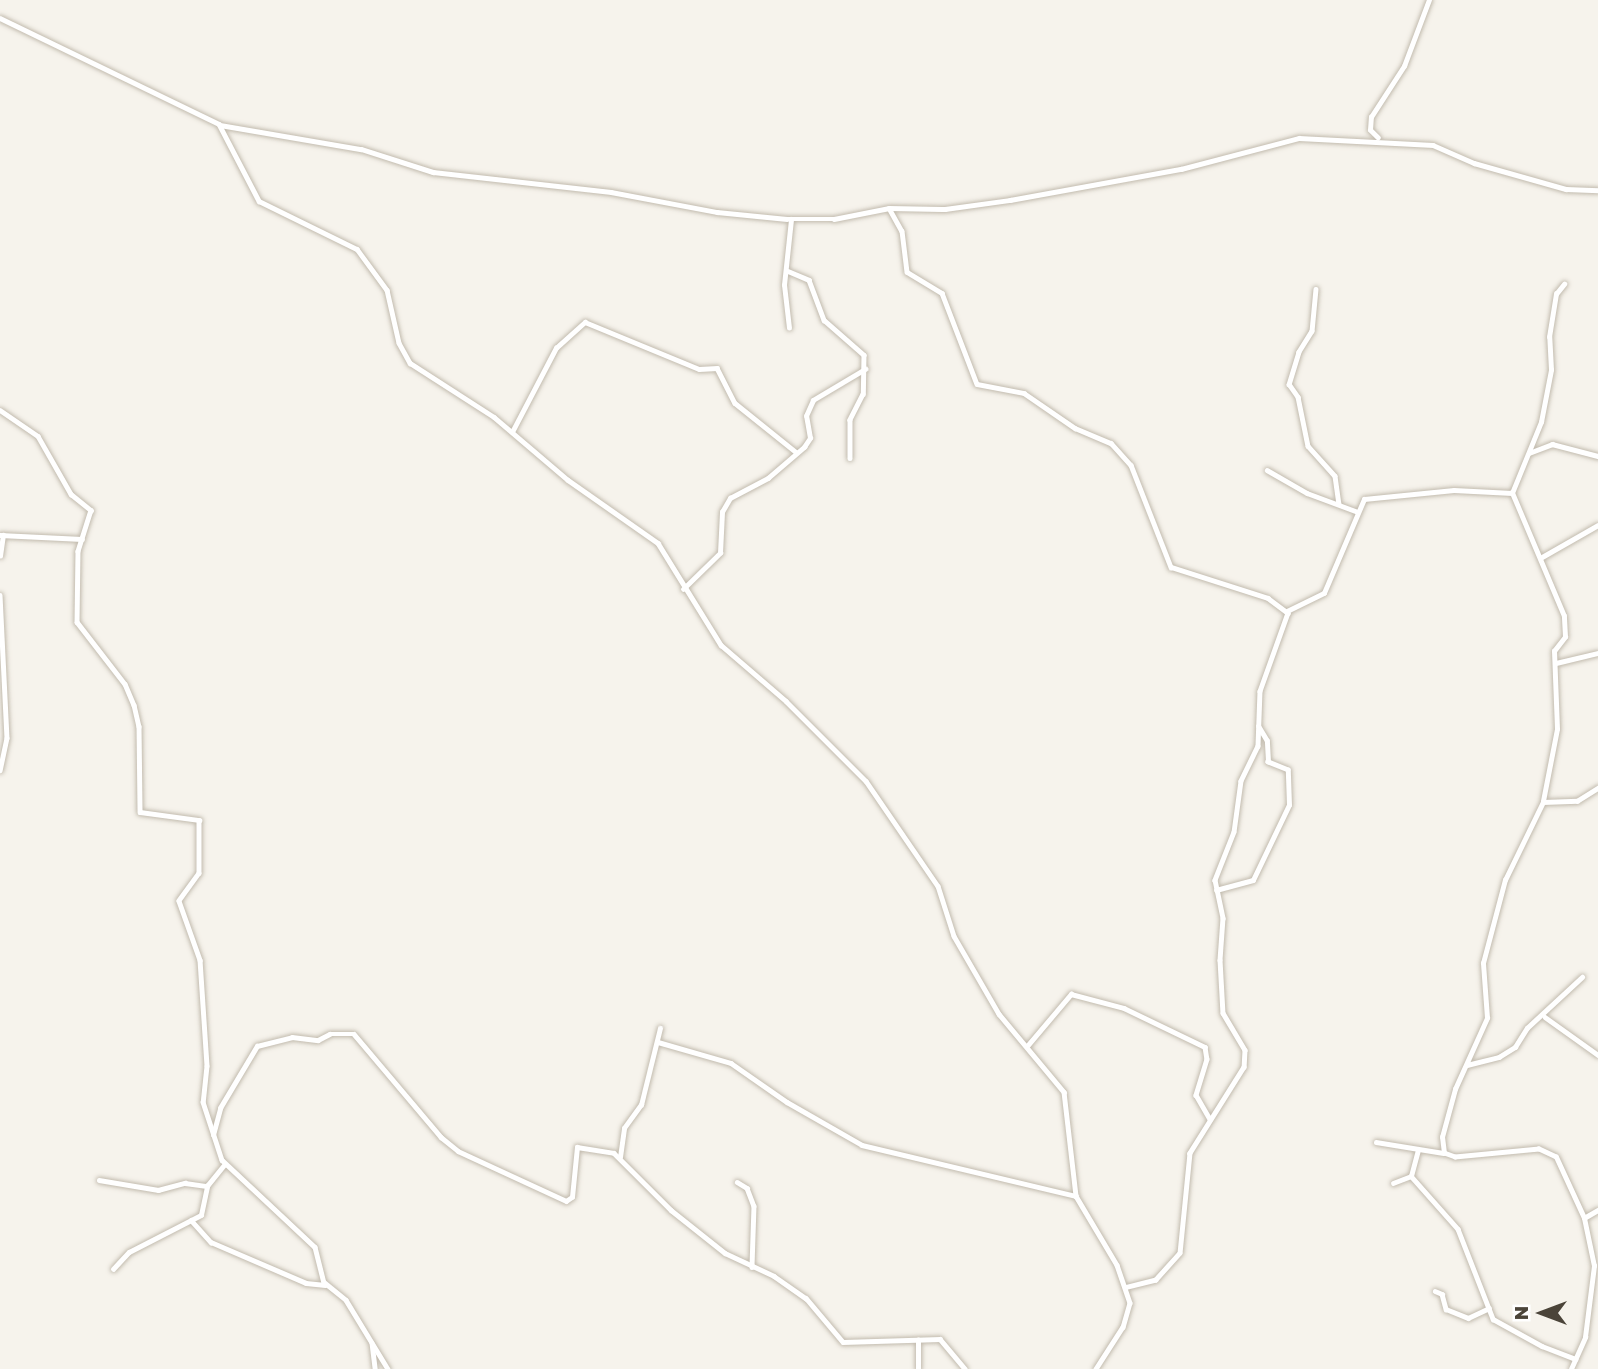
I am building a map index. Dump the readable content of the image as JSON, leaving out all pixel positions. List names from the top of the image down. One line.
{"north":"left"}
